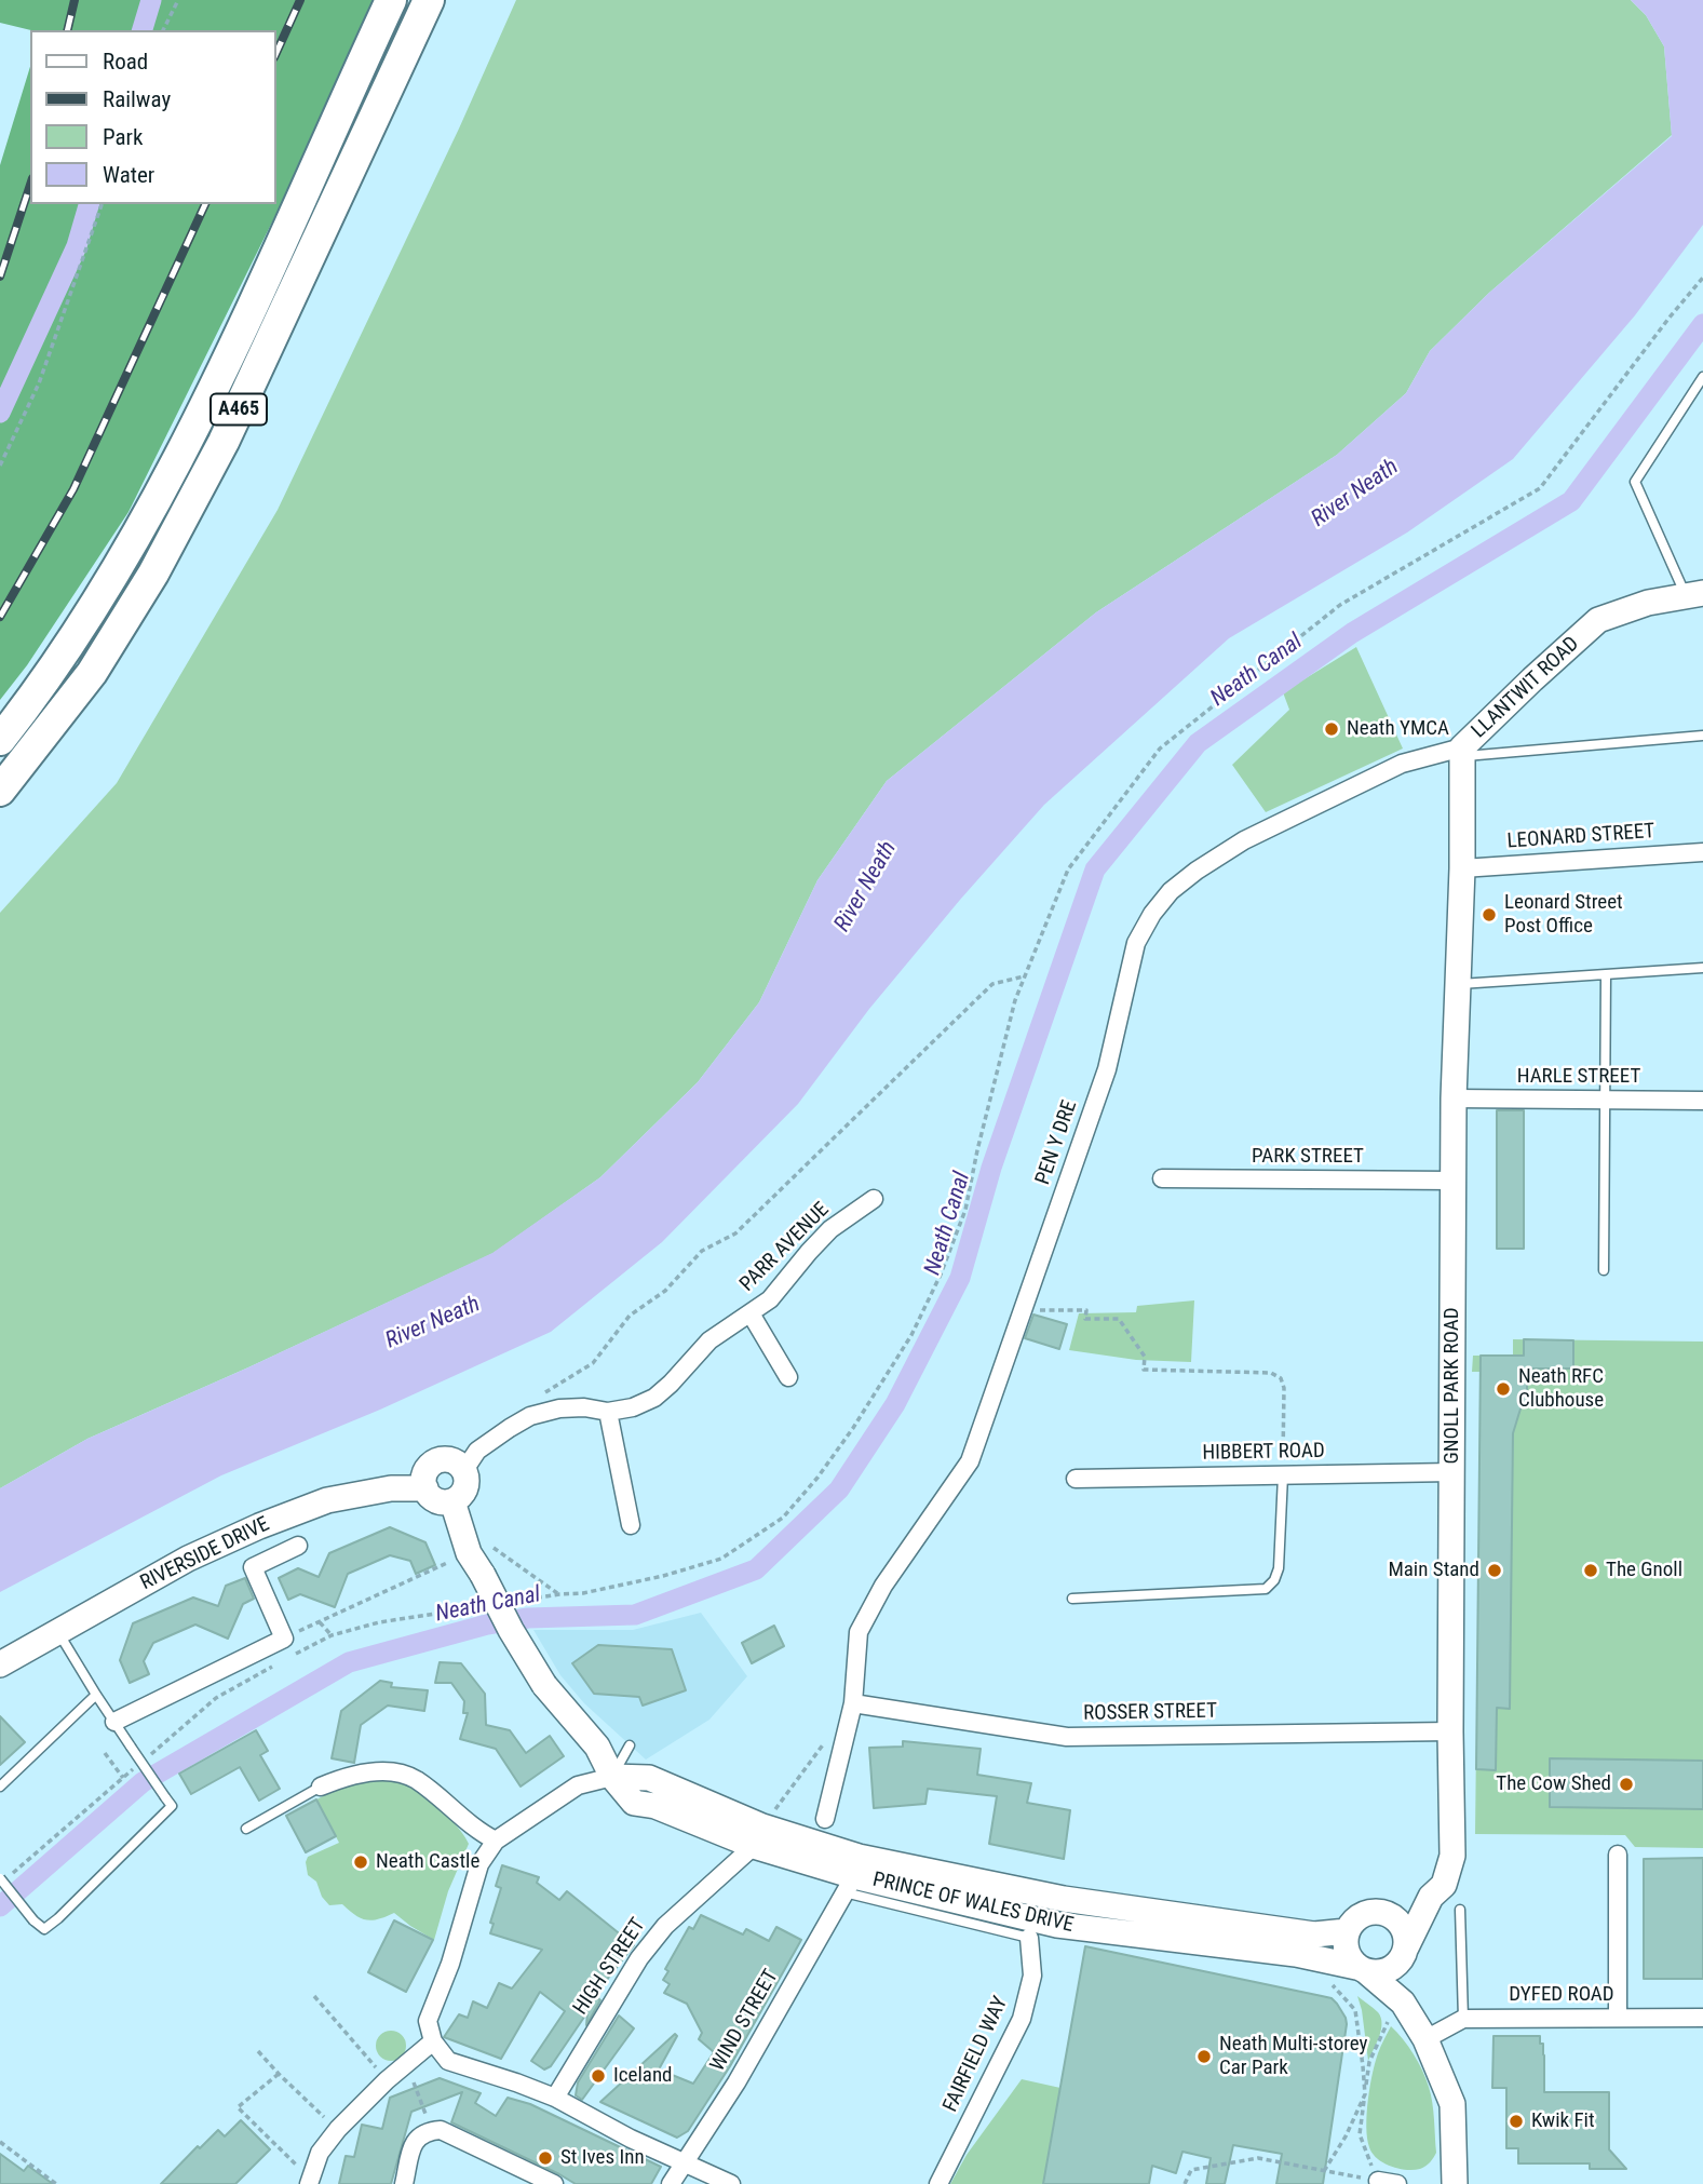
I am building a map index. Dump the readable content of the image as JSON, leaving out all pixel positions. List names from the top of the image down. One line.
{"streets":{"highway":["A465"],"main road":["LLANTWIT ROAD","GNOLL PARK ROAD","RIVERSIDE DRIVE","PRINCE OF WALES DRIVE"],"street":["LEONARD STREET","HARLE STREET","PEN Y DRE","PARK STREET","PARR AVENUE","HIBBERT ROAD","ROSSER STREET","HIGH STREET","DYFED ROAD","WIND STREET","FAIRFIELD WAY"]},"crossings":[["LLANTWIT ROAD","LEONARD STREET"],["LLANTWIT ROAD","PEN Y DRE"],["LLANTWIT ROAD","GNOLL PARK ROAD"],["LEONARD STREET","GNOLL PARK ROAD"],["HARLE STREET","GNOLL PARK ROAD"],["PEN Y DRE","ROSSER STREET"],["PARK STREET","GNOLL PARK ROAD"],["PARR AVENUE","RIVERSIDE DRIVE"],["GNOLL PARK ROAD","HIBBERT ROAD"],["GNOLL PARK ROAD","ROSSER STREET"],["GNOLL PARK ROAD","PRINCE OF WALES DRIVE"],["PRINCE OF WALES DRIVE","HIGH STREET"],["PRINCE OF WALES DRIVE","WIND STREET"],["PRINCE OF WALES DRIVE","FAIRFIELD WAY"]],"water":["River Neath","Neath Canal"],"places":["Neath YMCA","Leonard Street Post Office","Neath RFC Clubhouse","Main Stand","The Gnoll","The Cow Shed","Neath Castle","Neath Multi-storey Car Park","Iceland","Kwik Fit","St Ives Inn"],"legend":["Road","Railway","Park","Water"]}
